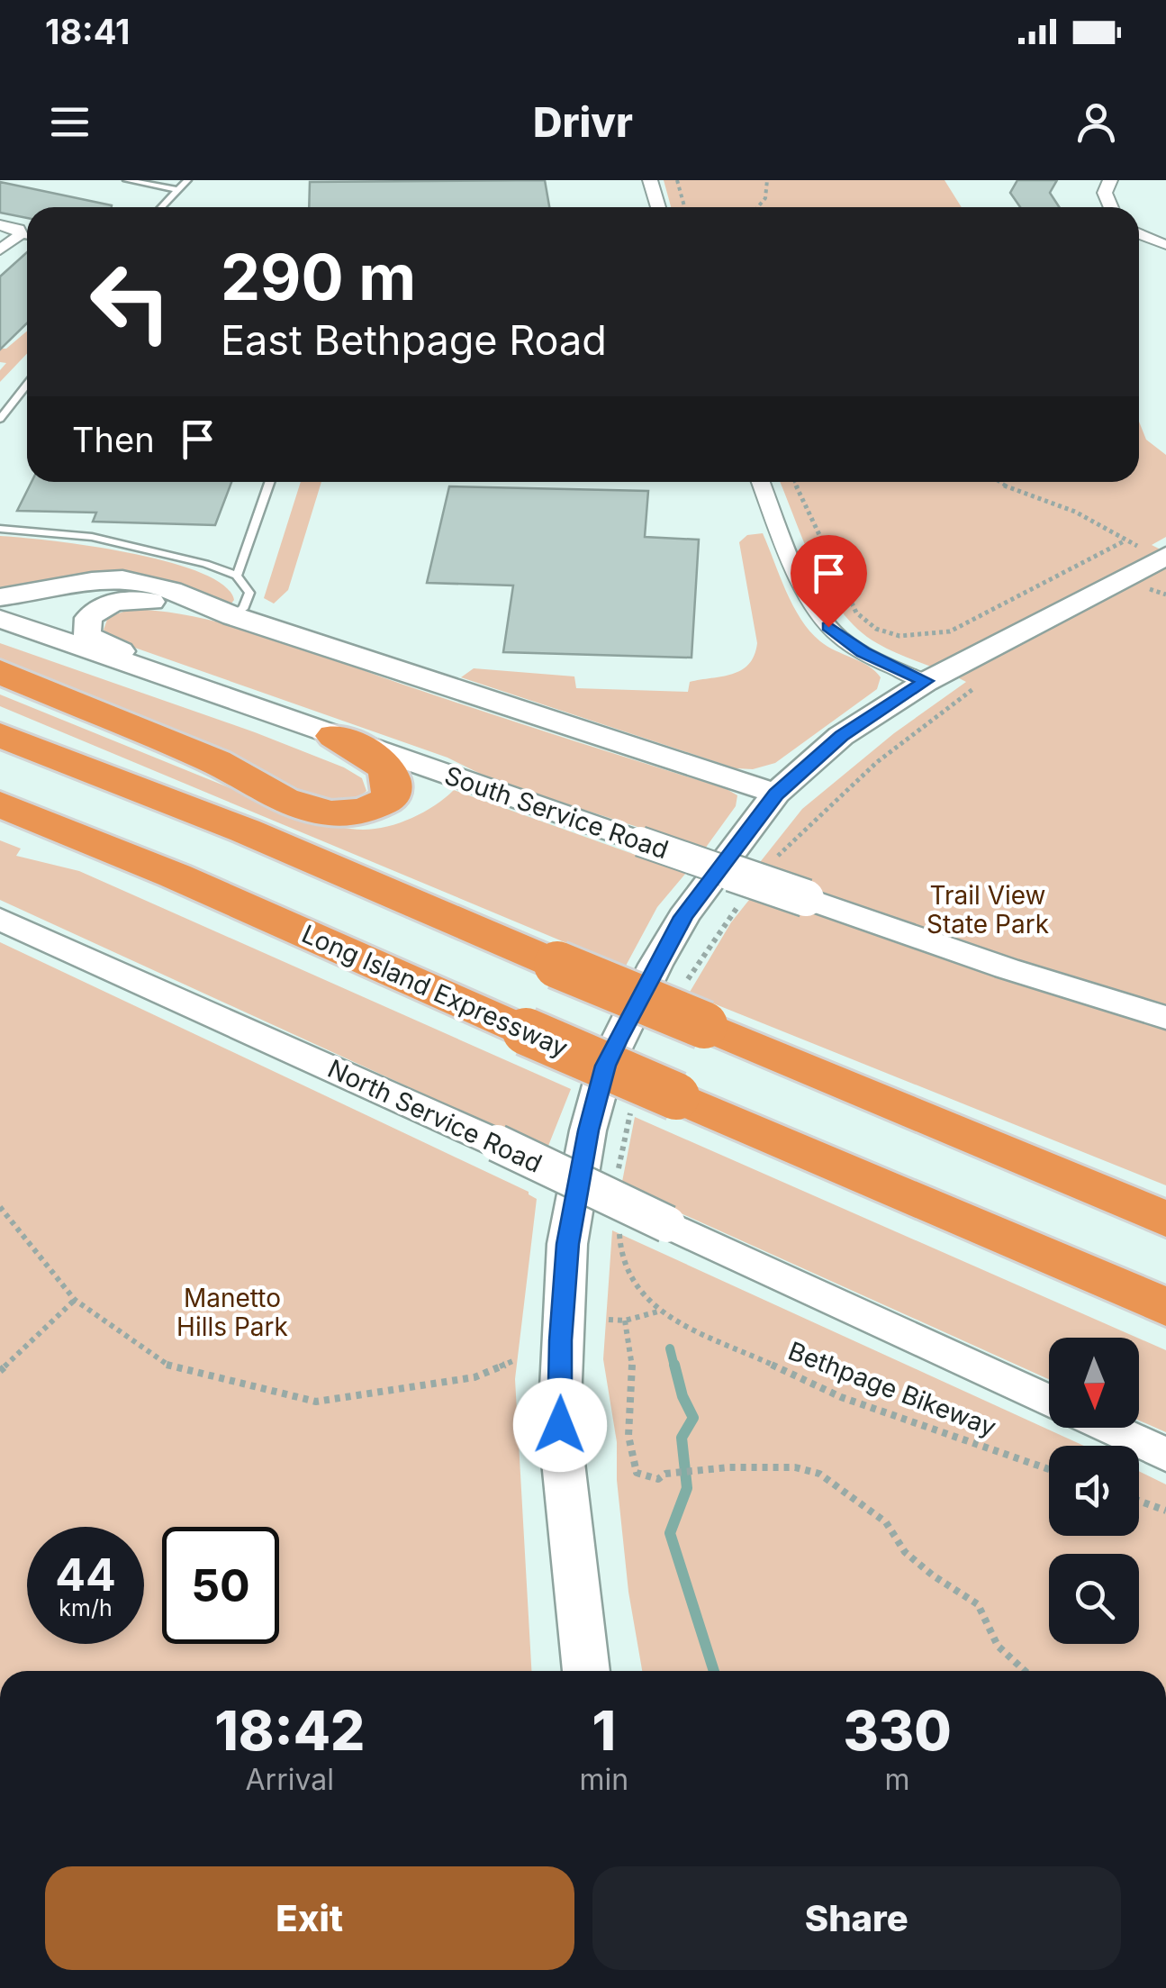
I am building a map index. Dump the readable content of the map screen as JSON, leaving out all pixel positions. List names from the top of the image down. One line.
{"streets":{"highway":["Long Island Expressway"],"main road":["South Service Road","North Service Road"],"path":["Bethpage Bikeway"]},"parks":["Trail View State Park","Manetto Hills Park"],"north":"bottom","page":{"status":"18:41","header":"Drivr","turn":["290 m","East Bethpage Road"],"then":"Then","speed":"44 km/h","limit":"50","eta":["18:42","Arrival","1","min","330","m"],"buttons":["Exit","Share"]}}
